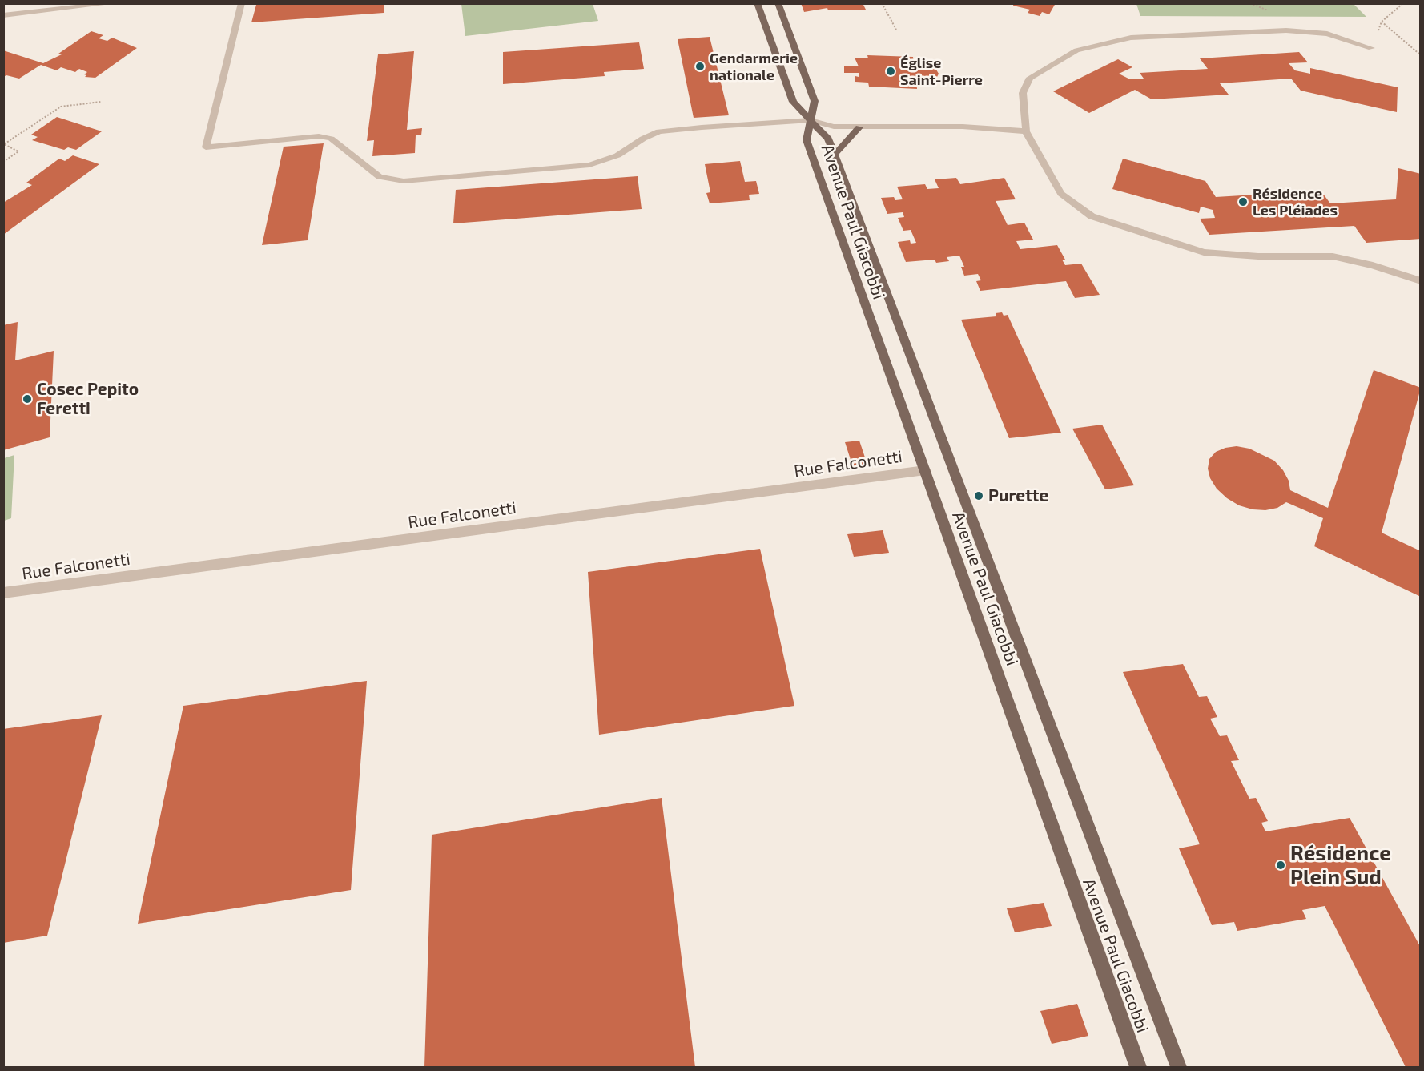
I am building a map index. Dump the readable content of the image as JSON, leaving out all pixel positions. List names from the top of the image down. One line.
{"streets":{"main road":["Avenue Paul Giacobbi"],"street":["Rue Falconetti"]},"crossings":[["Avenue Paul Giacobbi","Rue Falconetti"]],"places":["Gendarmerie nationale","Église Saint-Pierre","Résidence Les Pléiades","Cosec Pepito Feretti","Purette","Résidence Plein Sud"]}
